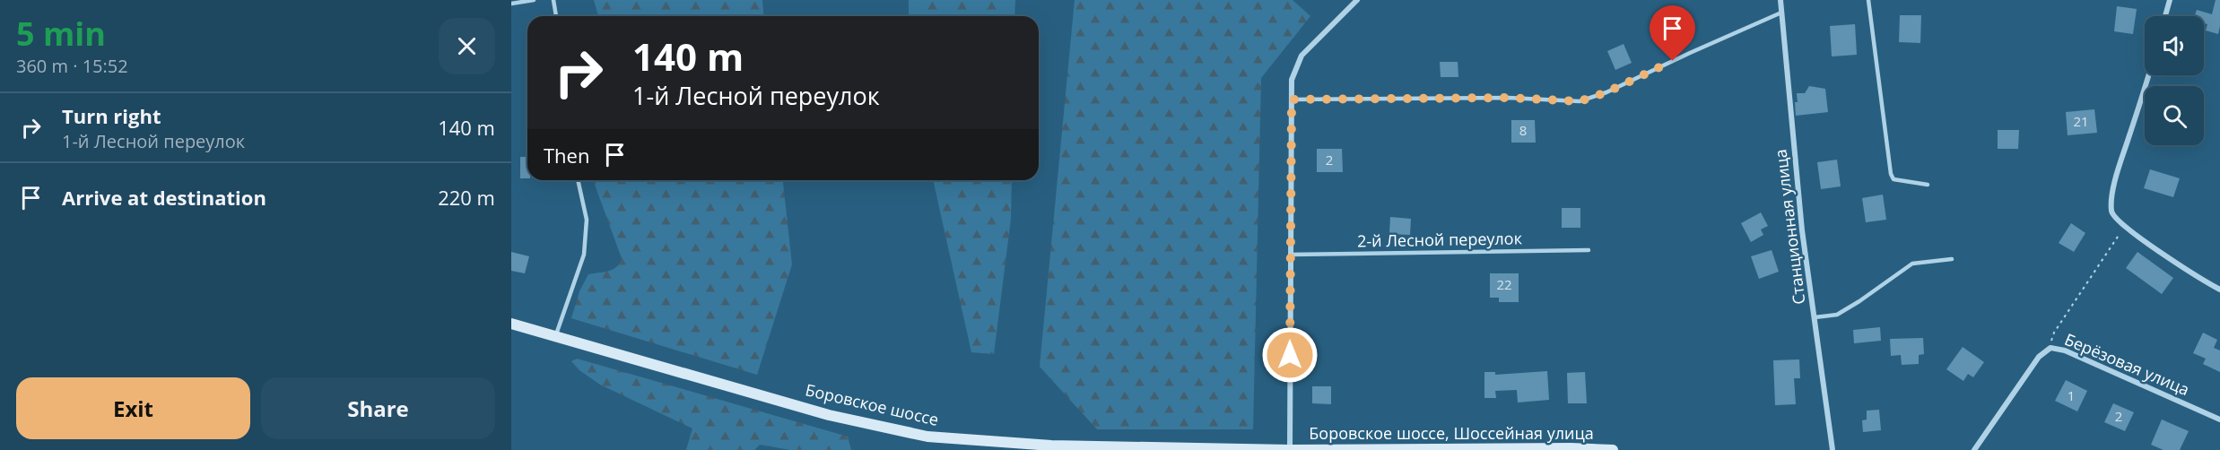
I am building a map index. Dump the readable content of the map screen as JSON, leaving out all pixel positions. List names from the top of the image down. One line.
{"streets":{"main road":["Боровское шоссе","Боровское шоссе, Шоссейная улица"],"street":["Станционная улица","Берёзовая улица"],"lane":["2-й Лесной переулок"]},"crossings":[["Боровское шоссе","Боровское шоссе, Шоссейная улица"]],"house_numbers":["21","8","2","22","1","2"],"page":{"heading":["5 min","360 m · 15:52"],"turn":["140 m","1-й Лесной переулок"],"list":[{"name":"Turn right","note":"1-й Лесной переулок","value":"140 m"},{"name":"Arrive at destination","value":"220 m"}],"then":"Then","buttons":["Exit","Share"]}}
